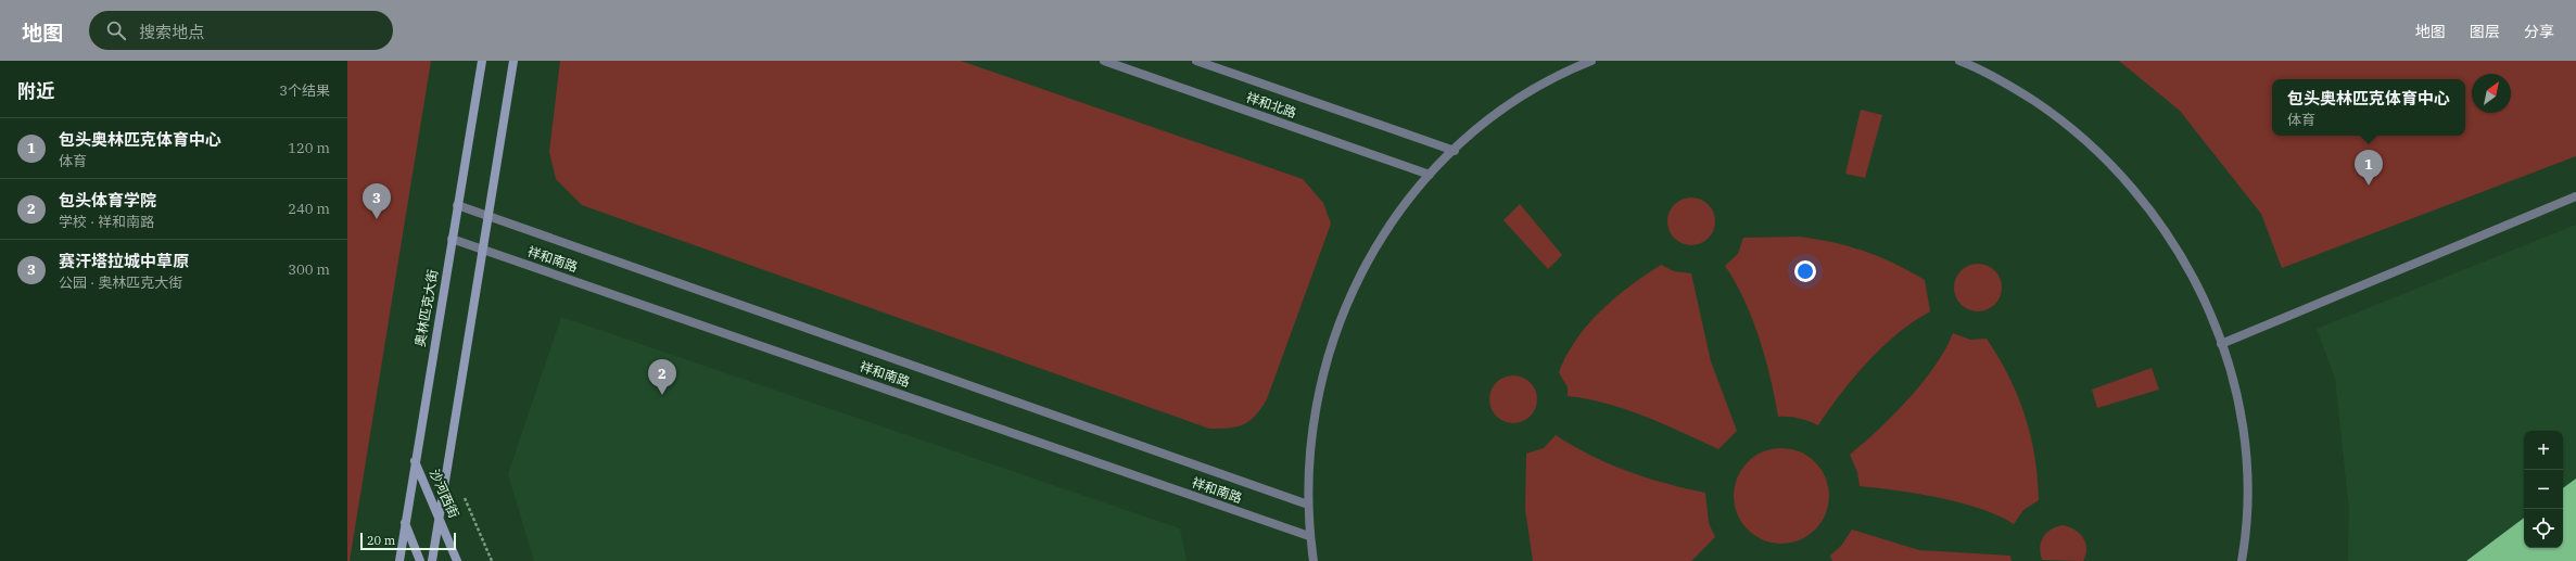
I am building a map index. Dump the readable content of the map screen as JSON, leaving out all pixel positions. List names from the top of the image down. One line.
{"streets":{"main road":["奥林匹克大街","沙河西街"],"street":["祥和北路","祥和南路"]},"crossings":[["祥和南路","奥林匹克大街"],["奥林匹克大街","沙河西街"]],"scale_bar":"20 m","north":"top right","page":{"header":"地图","search":"搜索地点","nav":["地图","图层","分享"],"heading":["附近","3个结果"],"popup":["包头奥林匹克体育中心","体育"],"list":[{"mark":"1","name":"包头奥林匹克体育中心","note":"体育","value":"120 m"},{"mark":"2","name":"包头体育学院","note":"学校 · 祥和南路","value":"240 m"},{"mark":"3","name":"赛汗塔拉城中草原","note":"公园 · 奥林匹克大街","value":"300 m"}],"pins":["1","3","2"],"map_buttons":["+","−"],"scale":"20 m"}}
